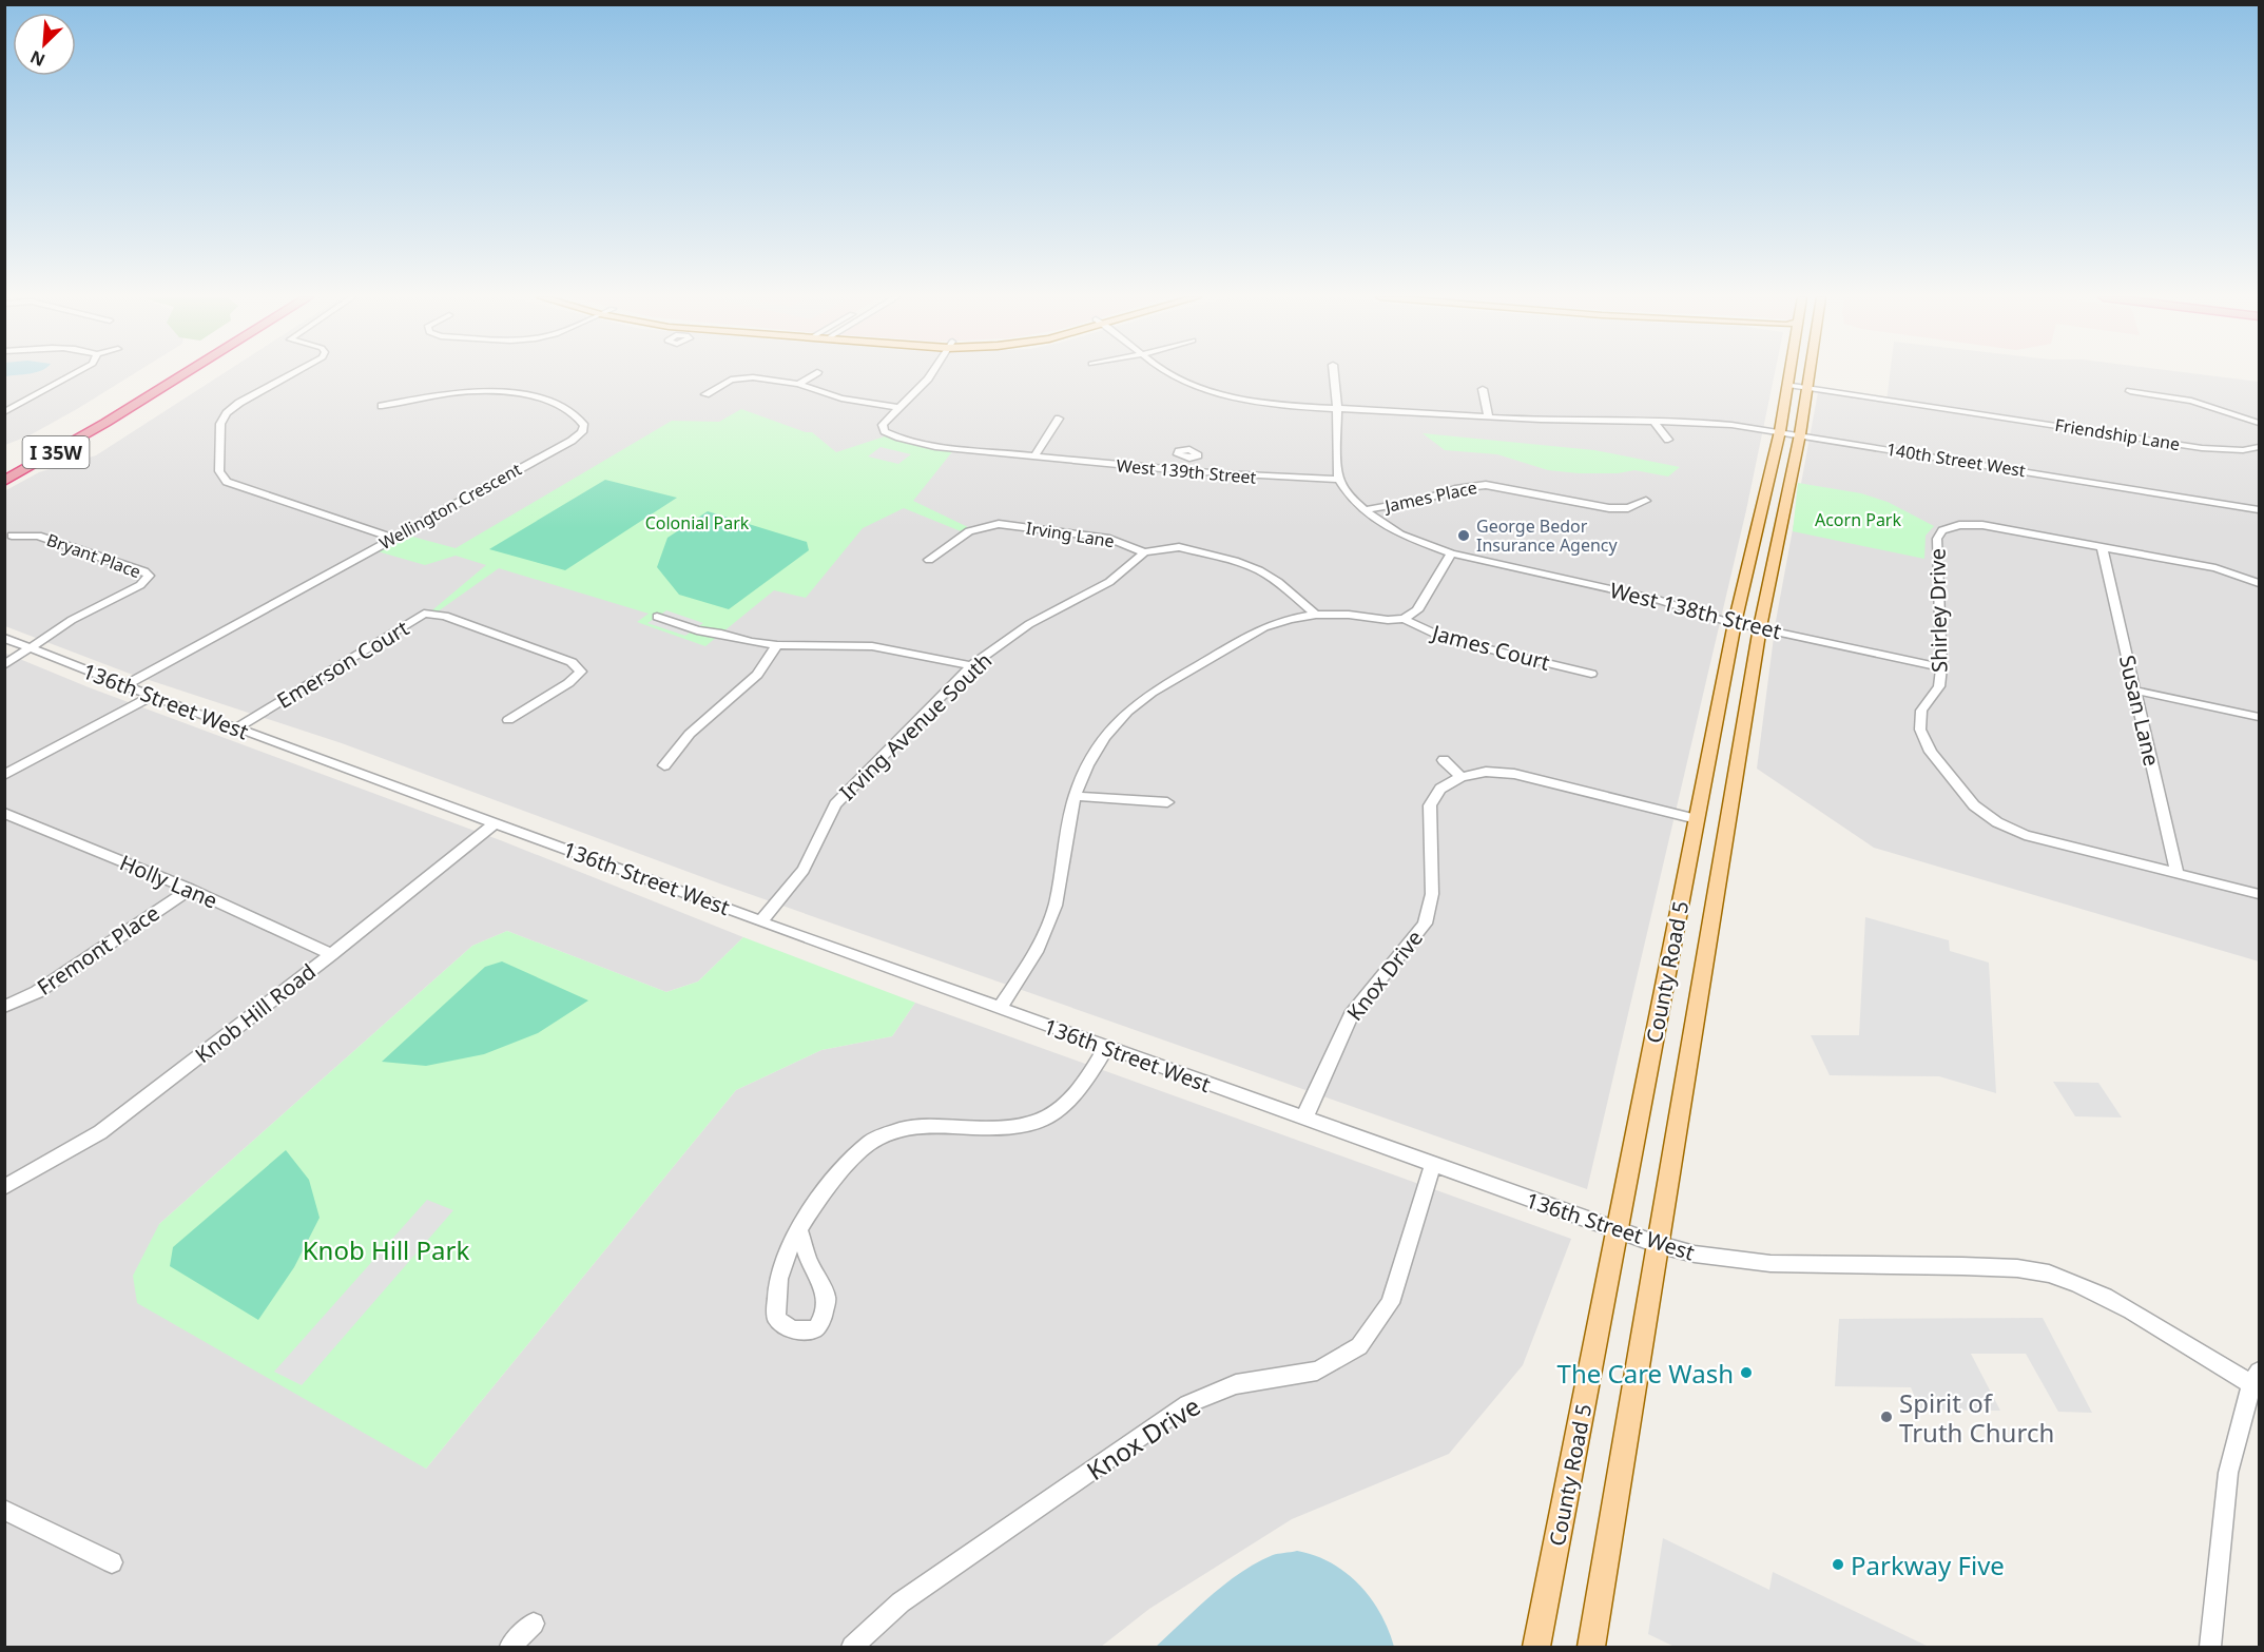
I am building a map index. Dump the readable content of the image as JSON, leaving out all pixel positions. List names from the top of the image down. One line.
{"streets":{"highway":["I 35W"],"main road":["County Road 5"],"street":["Friendship Lane","140th Street West","West 139th Street","James Place","Wellington Crescent","Irving Lane","Bryant Place","West 138th Street","Shirley Drive","James Court","Emerson Court","136th Street West","Susan Lane","Irving Avenue South","Holly Lane","Fremont Place","Knox Drive","Knob Hill Road"]},"crossings":[["Friendship Lane","County Road 5"],["140th Street West","County Road 5"],["West 139th Street","West 138th Street"],["James Place","West 138th Street"],["Wellington Crescent","136th Street West"],["Irving Lane","Irving Avenue South"],["Bryant Place","136th Street West"],["West 138th Street","Shirley Drive"],["West 138th Street","County Road 5"],["Shirley Drive","Susan Lane"],["James Court","136th Street West"],["Emerson Court","136th Street West"],["136th Street West","Irving Avenue South"],["136th Street West","County Road 5"],["136th Street West","Knox Drive"],["136th Street West","Knob Hill Road"],["Holly Lane","Fremont Place"],["Holly Lane","Knob Hill Road"],["County Road 5","Knox Drive"]],"parks":["Acorn Park","Colonial Park","Knob Hill Park"],"places":["George Bedor Insurance Agency","The Care Wash","Spirit of Truth Church","Parkway Five"],"north":"bottom left"}
